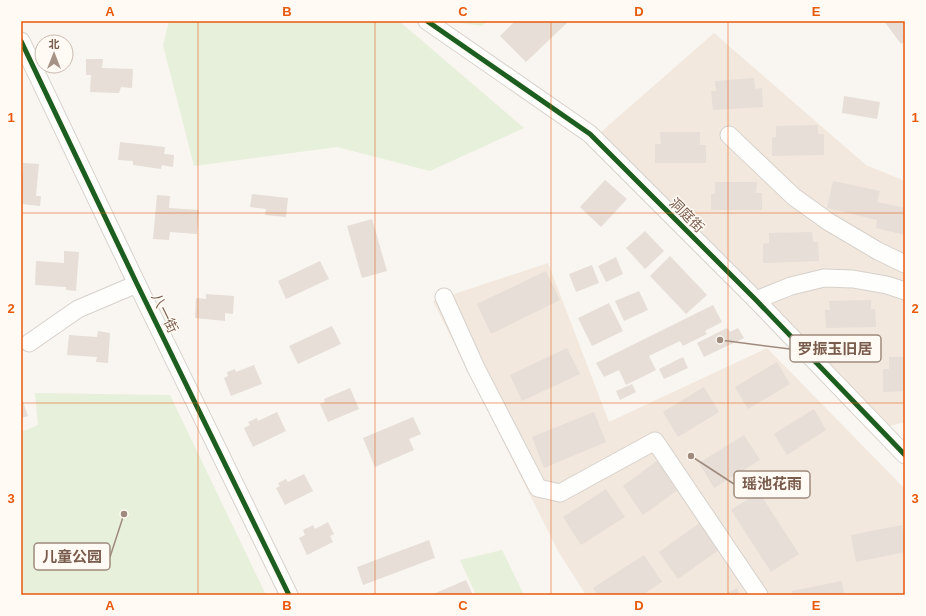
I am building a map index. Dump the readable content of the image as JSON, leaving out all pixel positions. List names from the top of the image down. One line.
{"streets":{"street":["洞庭街","八一街"]},"places":["罗振玉旧居","瑶池花雨","儿童公园"],"north":"top","grid":{"columns":["A","B","C","D","E"],"rows":["1","2","3"]}}
